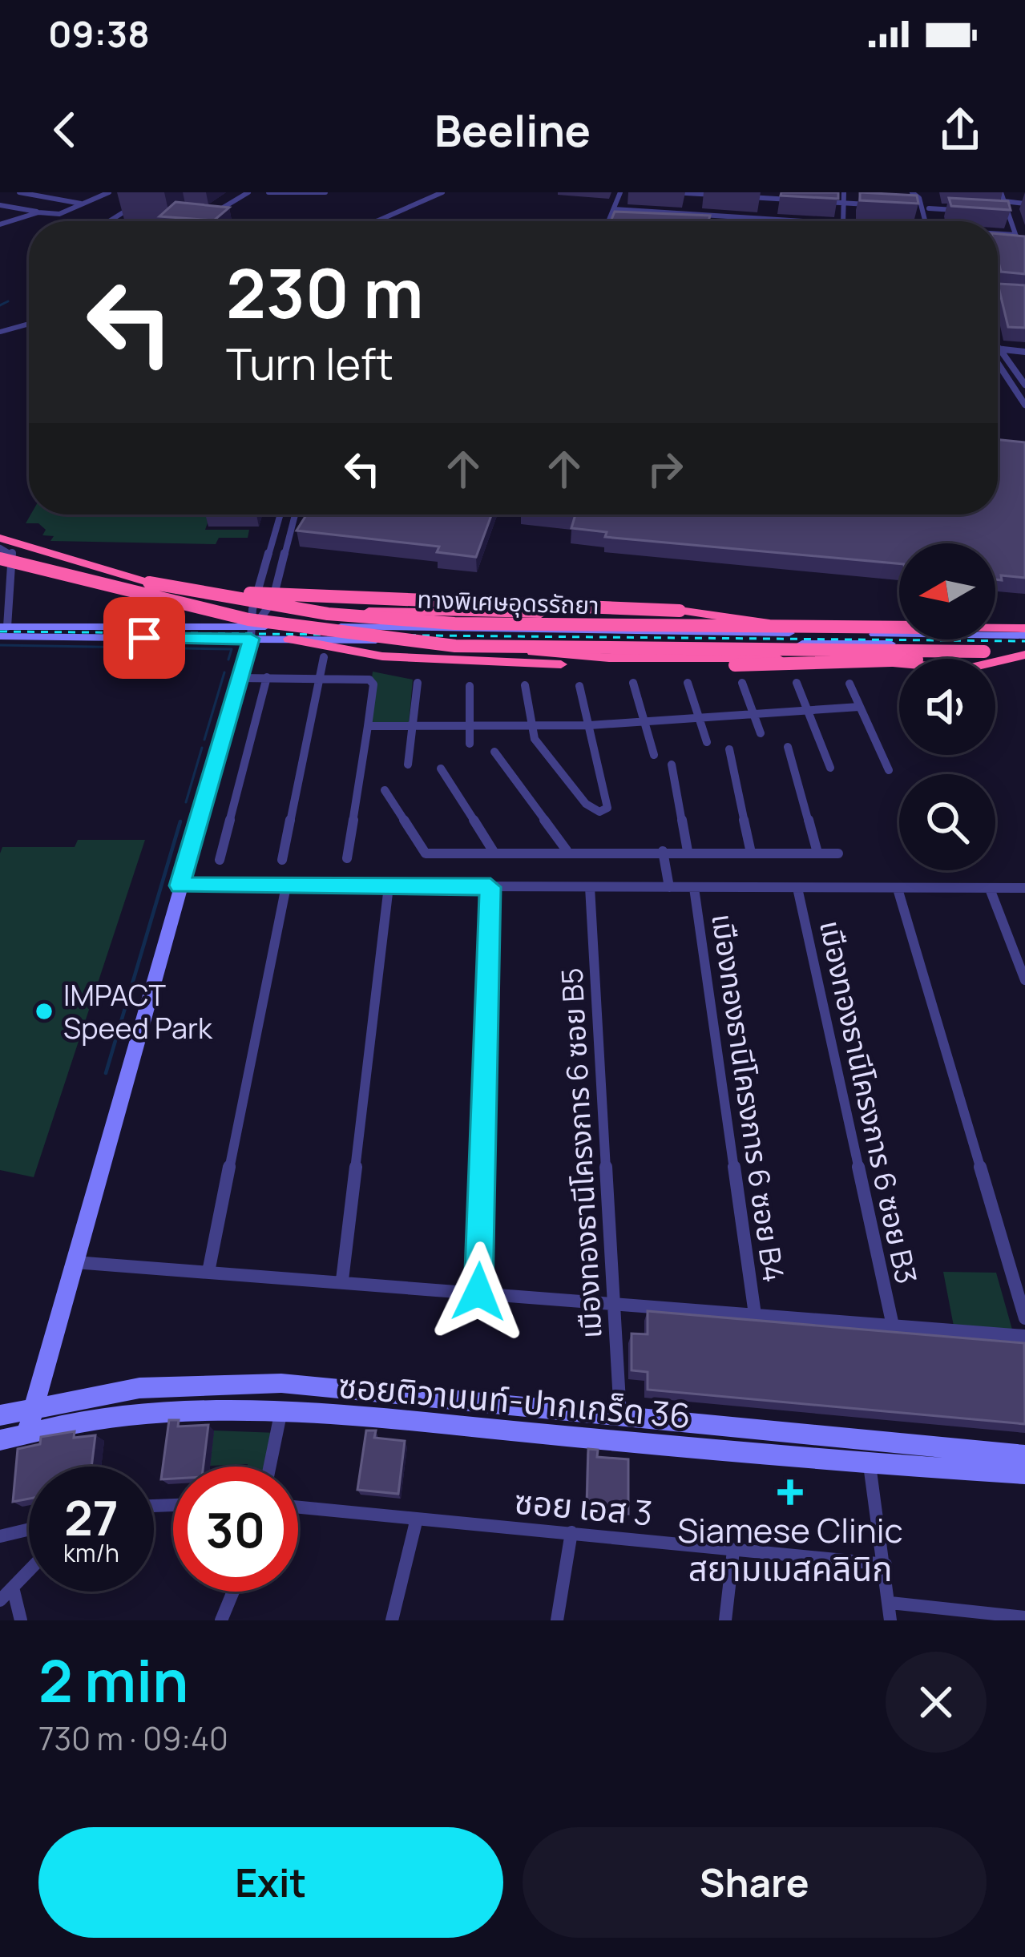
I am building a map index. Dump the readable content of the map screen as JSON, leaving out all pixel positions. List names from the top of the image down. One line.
{"streets":{"highway":["ทางพิเศษอุดรรัถยา"],"street":["เมืองทองธานีโครงการ 6 ซอย B4","เมืองทองธานีโครงการ 6 ซอย B3","เมืองทองธานีโครงการ 6 ซอย B5","ซอยติวานนท์-ปากเกร็ด 36","ซอย เอส 3"]},"crossings":[["เมืองทองธานีโครงการ 6 ซอย B5","ซอยติวานนท์-ปากเกร็ด 36"]],"places":{"other":["IMPACT Speed Park"],"health":["Siamese Clinic สยามเมสคลินิก"]},"north":"left","page":{"status":"09:38","header":"Beeline","turn":["230 m","Turn left"],"speed":"27 km/h","limit":"30","heading":["2 min","730 m · 09:40"],"buttons":["Exit","Share"]}}
